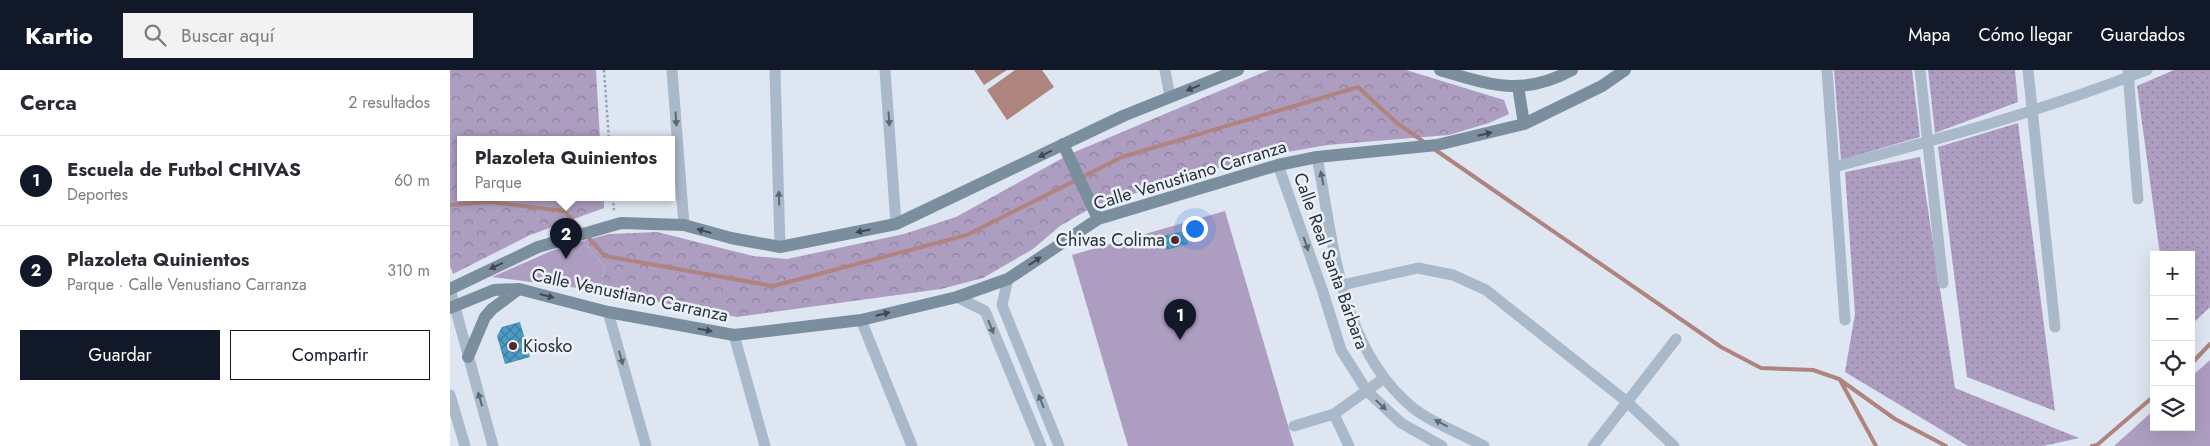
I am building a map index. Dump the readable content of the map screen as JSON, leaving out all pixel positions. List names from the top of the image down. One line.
{"streets":{"street":["Calle Venustiano Carranza","Calle Real Santa Bárbara"]},"crossings":[["Calle Venustiano Carranza","Calle Real Santa Bárbara"]],"places":["Chivas Colima","Kiosko"],"page":{"header":"Kartio","search":"Buscar aquí","nav":["Mapa","Cómo llegar","Guardados"],"heading":["Cerca","2 resultados"],"list":[{"mark":"1","name":"Escuela de Futbol CHIVAS","note":"Deportes","value":"60 m"},{"mark":"2","name":"Plazoleta Quinientos","note":"Parque · Calle Venustiano Carranza","value":"310 m"}],"popup":["Plazoleta Quinientos","Parque"],"pins":["2","1"],"map_buttons":["+","−"],"buttons":["Guardar","Compartir"]}}
